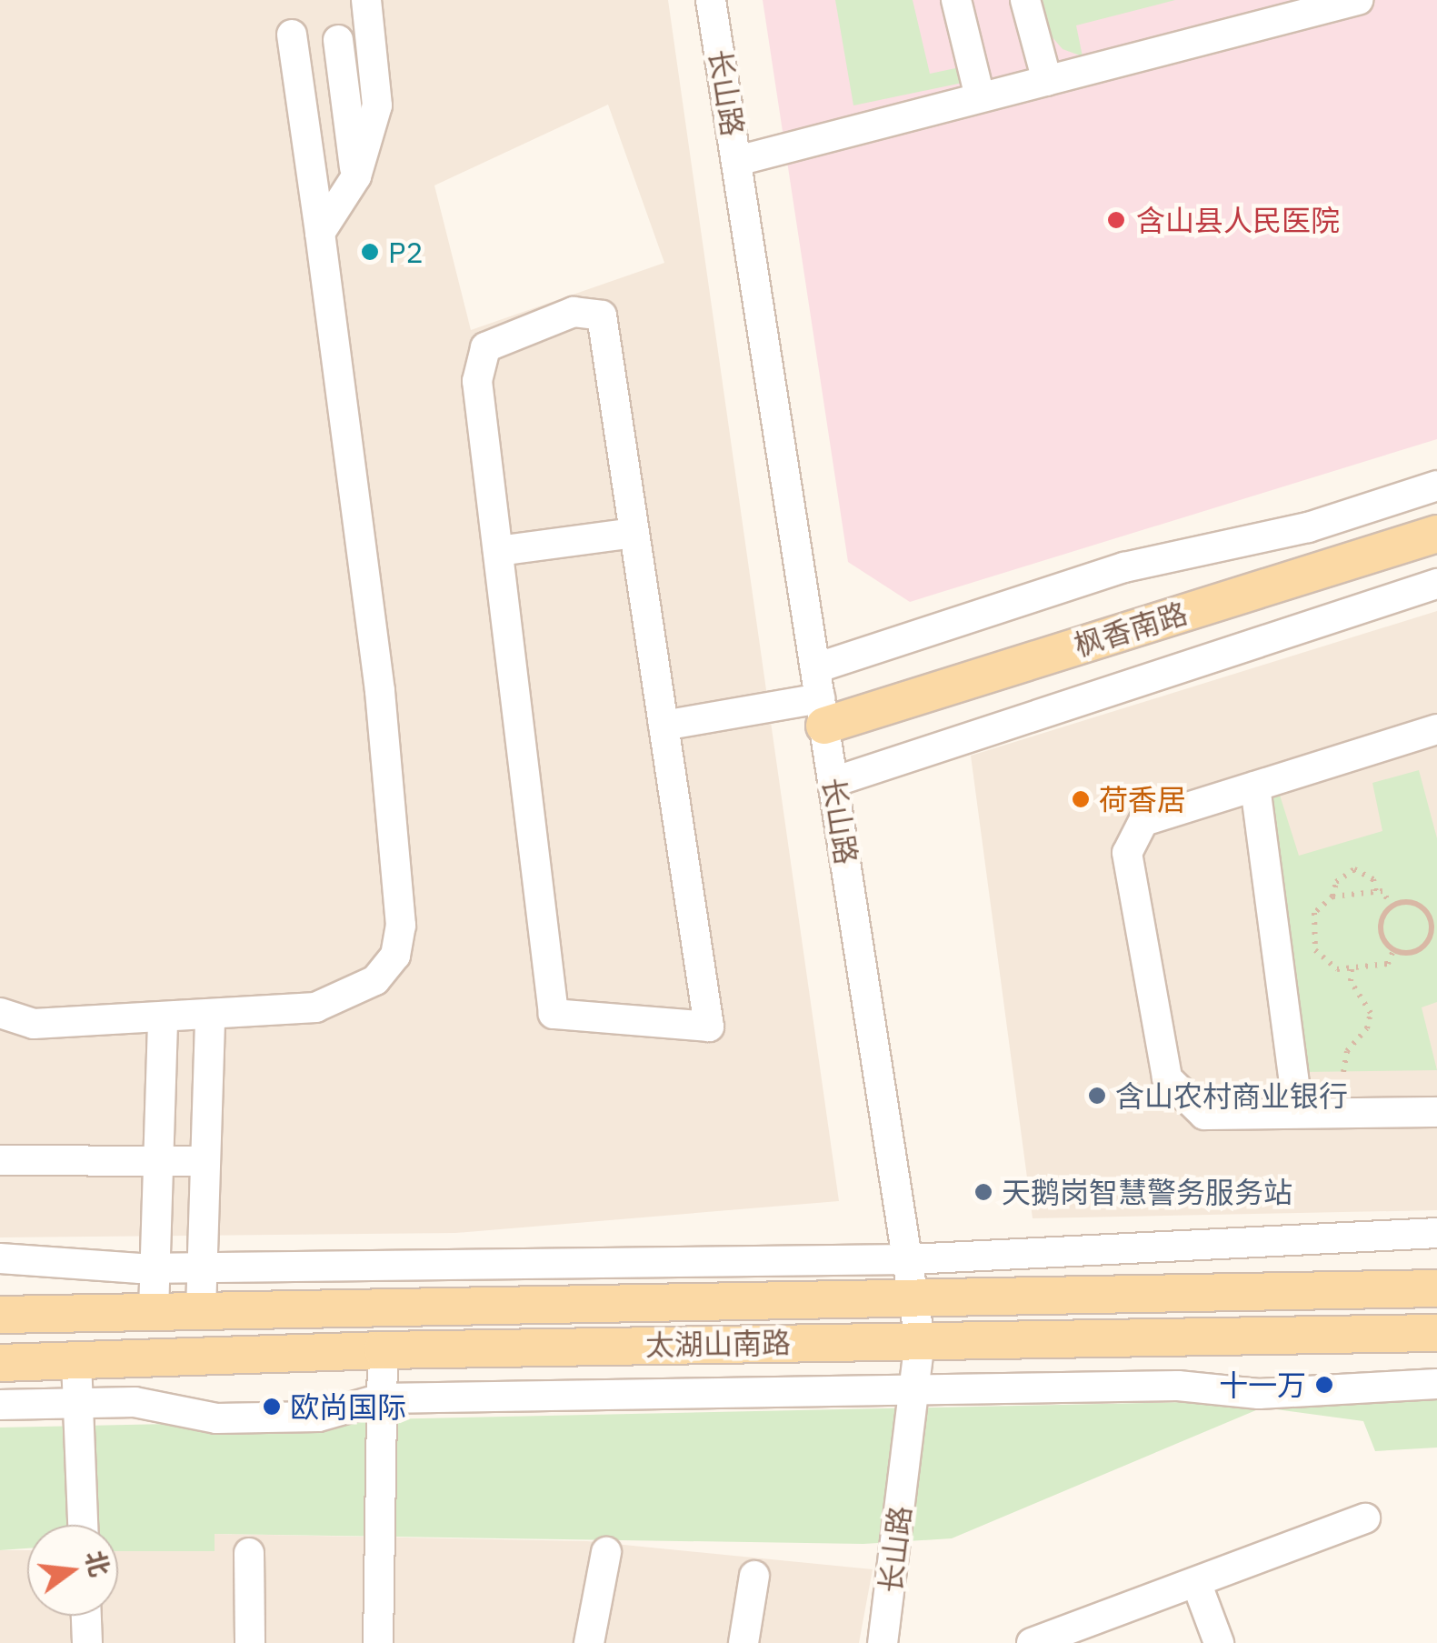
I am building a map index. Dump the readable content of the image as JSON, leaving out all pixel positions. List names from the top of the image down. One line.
{"streets":{"main road":["枫香南路","太湖山南路"],"street":["长山路"]},"crossings":[["长山路","枫香南路"],["长山路","太湖山南路"]],"places":["含山县人民医院","P2","荷香居","含山农村商业银行","天鹅岗智慧警务服务站","十一万","欧尚国际"],"north":"right"}
